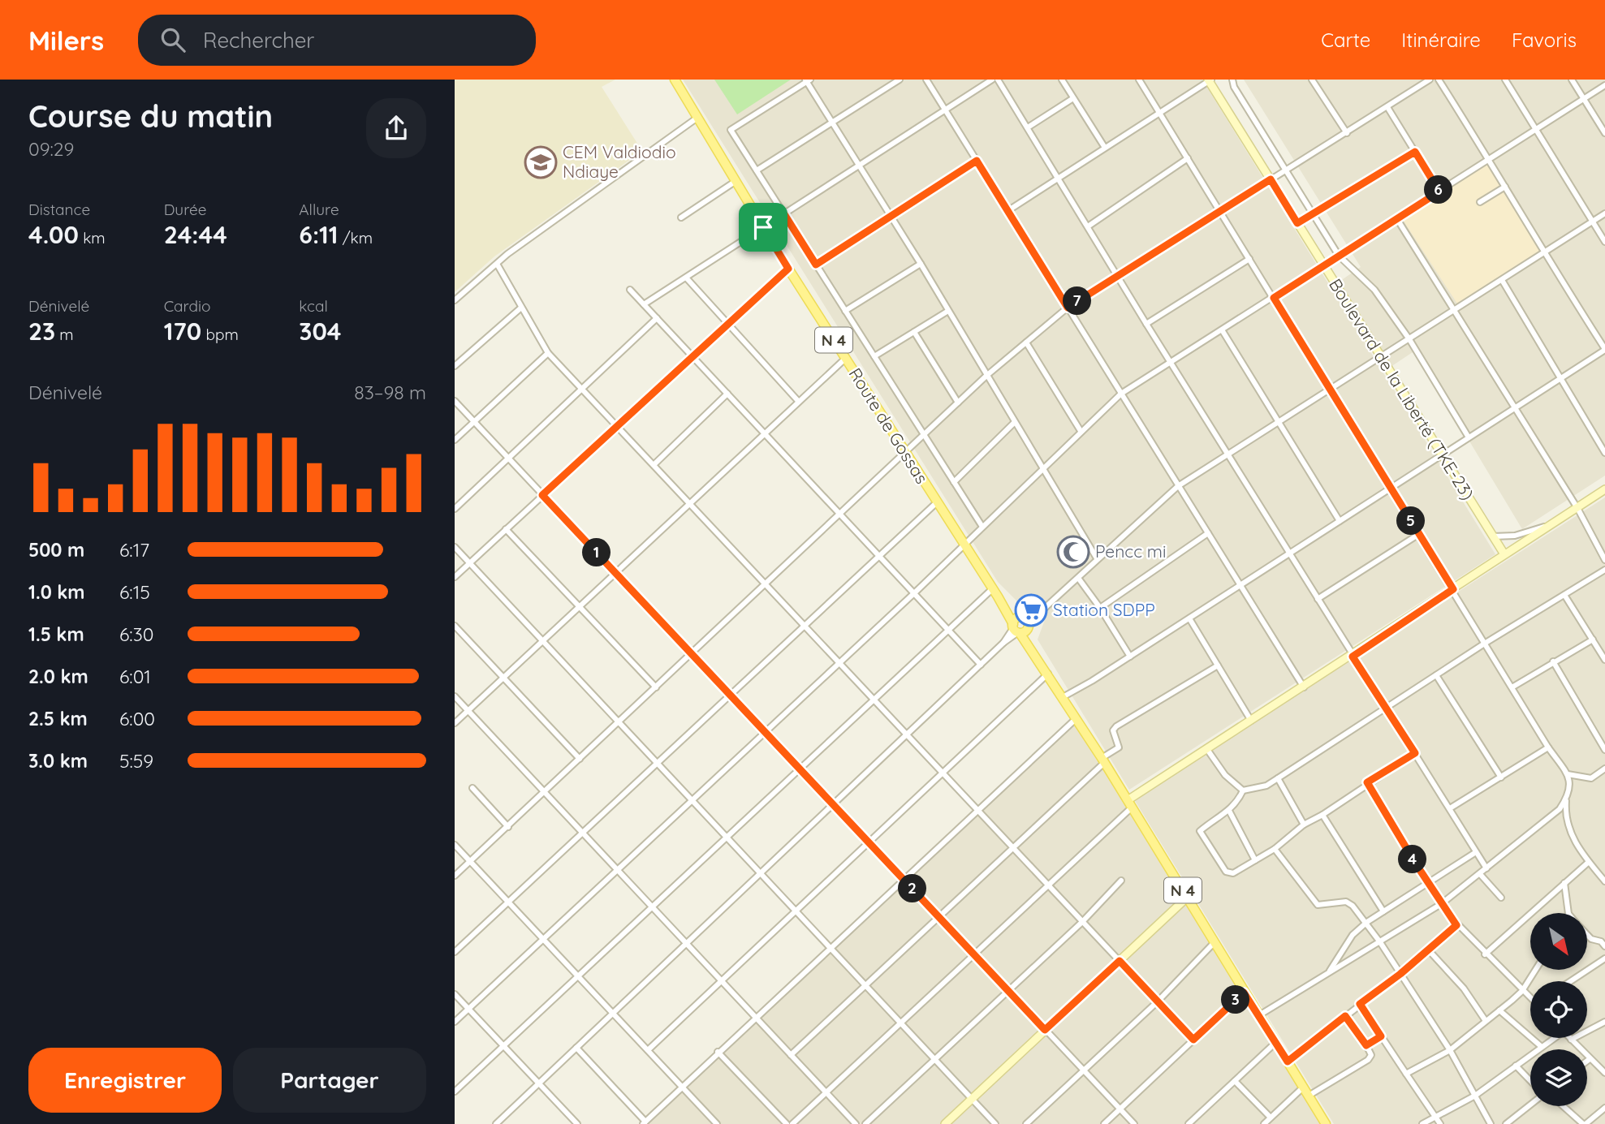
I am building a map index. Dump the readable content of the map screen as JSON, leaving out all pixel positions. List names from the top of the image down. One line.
{"streets":{"main road":["N 4","Route de Gossas"],"street":["Boulevard de la Liberté (TKE-23)"]},"crossings":[["N 4","Route de Gossas"]],"places":{"school or university":["CEM Valdiodio Ndiaye"],"mosque":["Pencc mi"],"supermarket":["Station SDPP"]},"north":"bottom right","page":{"header":"Milers","search":"Rechercher","nav":["Carte","Itinéraire","Favoris"],"heading":["Course du matin","09:29"],"pins":["6","7","5","1","4","2","3"],"stats":[["Distance","4.00 km"],["Durée","24:44"],["Allure","6:11 /km"],["Dénivelé","23 m"],["Cardio","170 bpm"],["kcal","304"]],"chart":["Dénivelé","83–98 m"],"list":[{"name":"500 m","note":"6:17"},{"name":"1.0 km","note":"6:15"},{"name":"1.5 km","note":"6:30"},{"name":"2.0 km","note":"6:01"},{"name":"2.5 km","note":"6:00"},{"name":"3.0 km","note":"5:59"}],"buttons":["Enregistrer","Partager"]}}
